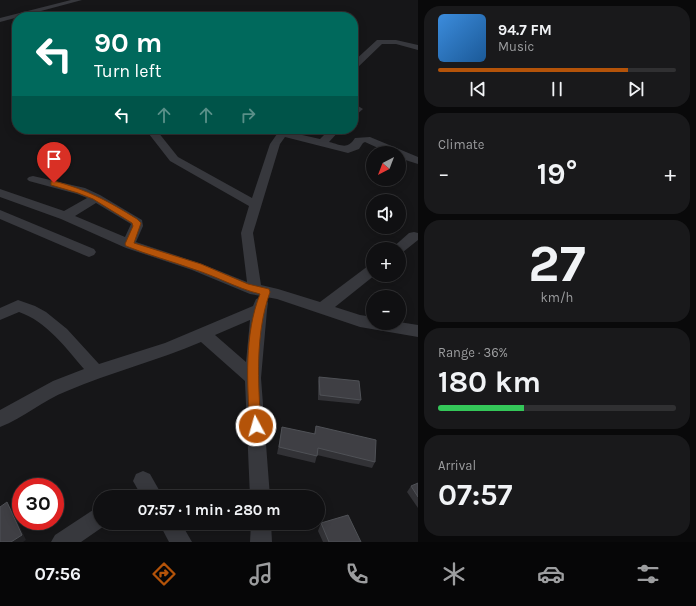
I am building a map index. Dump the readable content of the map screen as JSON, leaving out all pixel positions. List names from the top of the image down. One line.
{"north":"bottom left","page":{"turn":["90 m","Turn left"],"song":["94.7 FM","Music"],"tile":["Climate",["27","km/h"],["Range · 36%","180 km"],["Arrival","07:57"]],"map_buttons":["+","−"],"heat":["−","19°","+"],"limit":"30","trip":"07:57 · 1 min · 280 m","tabs":"07:56"}}
